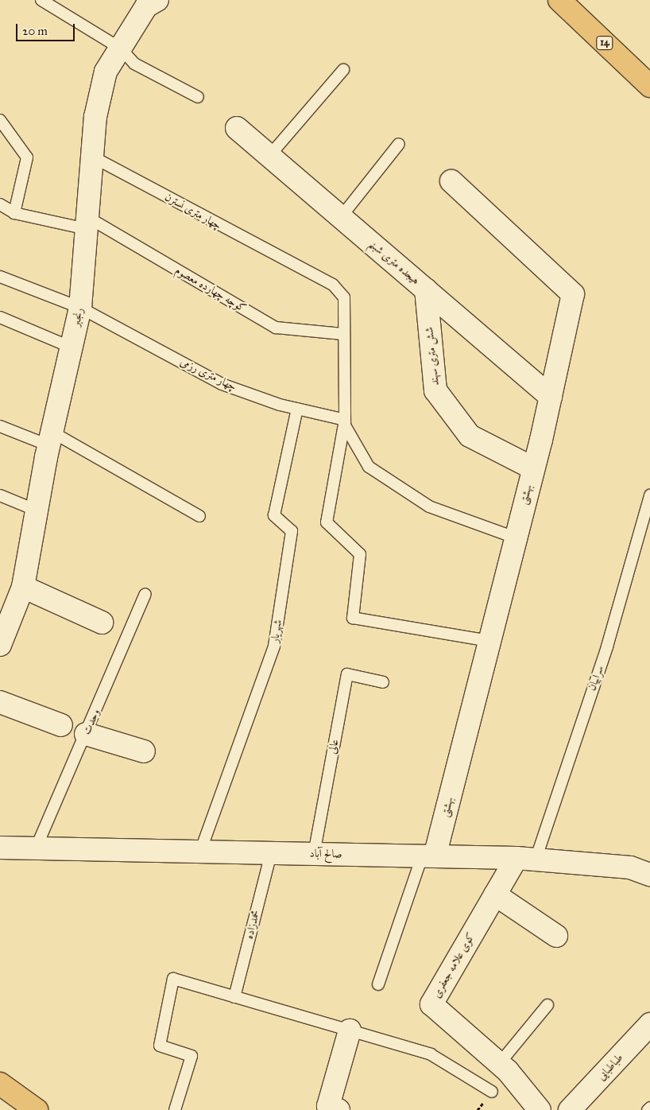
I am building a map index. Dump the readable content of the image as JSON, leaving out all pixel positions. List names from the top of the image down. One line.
{"streets":{"main road":["14"],"street":["هیجده متری شبنم","رنجبر","شش متری سهند","بهشتی","صالح آباد","کوی علامه جعفری","طباطبایی"],"lane":["چهار متری نسترن","کوچه چهارده معصوم","چهار متری رزمی","شهریار","سرابیان","وحدت","عالی","محمدزاده"]},"crossings":[["چهار متری نسترن","کوچه چهارده معصوم"],["چهار متری نسترن","رنجبر"],["چهار متری نسترن","چهار متری رزمی"],["هیجده متری شبنم","شش متری سهند"],["هیجده متری شبنم","بهشتی"],["کوچه چهارده معصوم","رنجبر"],["رنجبر","چهار متری رزمی"],["شش متری سهند","بهشتی"],["چهار متری رزمی","شهریار"],["بهشتی","صالح آباد"],["شهریار","صالح آباد"],["سرابیان","صالح آباد"],["سرابیان","کوی علامه جعفری"],["وحدت","صالح آباد"],["عالی","صالح آباد"],["صالح آباد","محمدزاده"],["صالح آباد","کوی علامه جعفری"]],"scale_bar":"20 m"}
